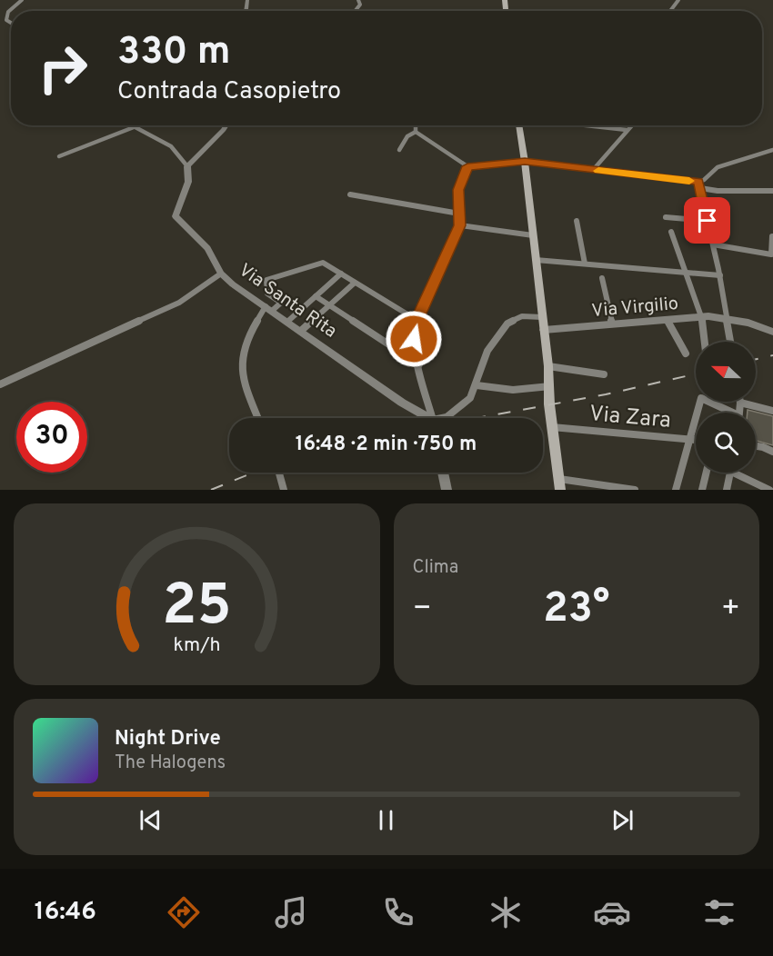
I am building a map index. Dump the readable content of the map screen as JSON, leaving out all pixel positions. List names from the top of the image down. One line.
{"streets":{"street":["Via Santa Rita","Via Virgilio","Via Zara"]},"north":"left","page":{"turn":["330 m","Contrada Casopietro"],"limit":"30","trip":"16:48 · 2 min · 750 m","tile":"Clima","heat":["−","23°","+"],"song":["Night Drive","The Halogens"],"tabs":"16:46","gauge":["25","km/h"]}}
